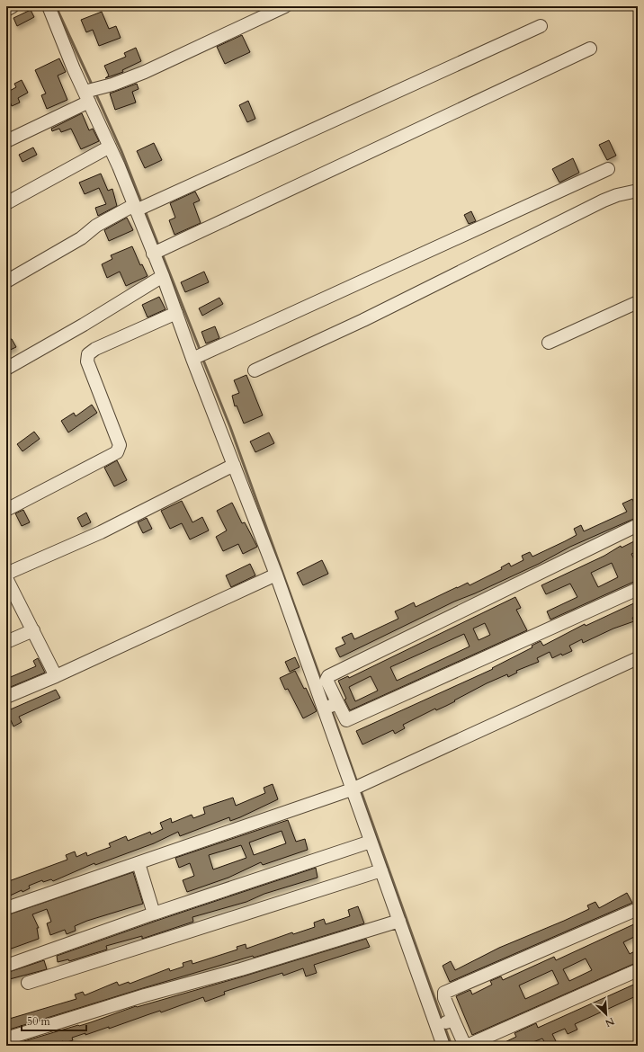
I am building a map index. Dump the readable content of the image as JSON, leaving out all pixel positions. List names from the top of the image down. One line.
{"scale_bar":"50 m","north":"bottom right"}
